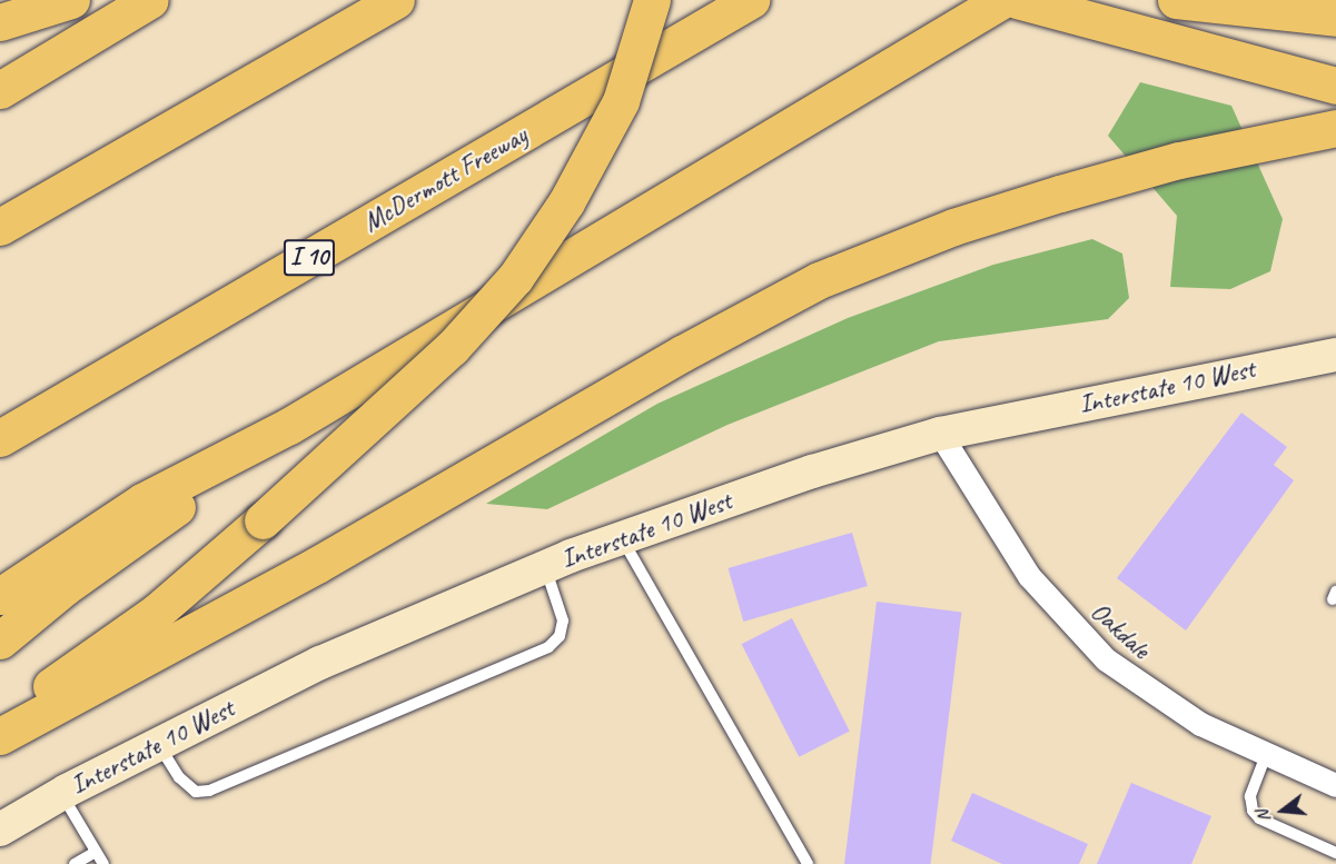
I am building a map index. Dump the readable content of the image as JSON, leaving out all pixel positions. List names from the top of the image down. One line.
{"streets":{"highway":["McDermott Freeway","I 10"],"main road":["Interstate 10 West"],"street":["Oakdale"]},"crossings":[["Interstate 10 West","Oakdale"]],"north":"left"}
